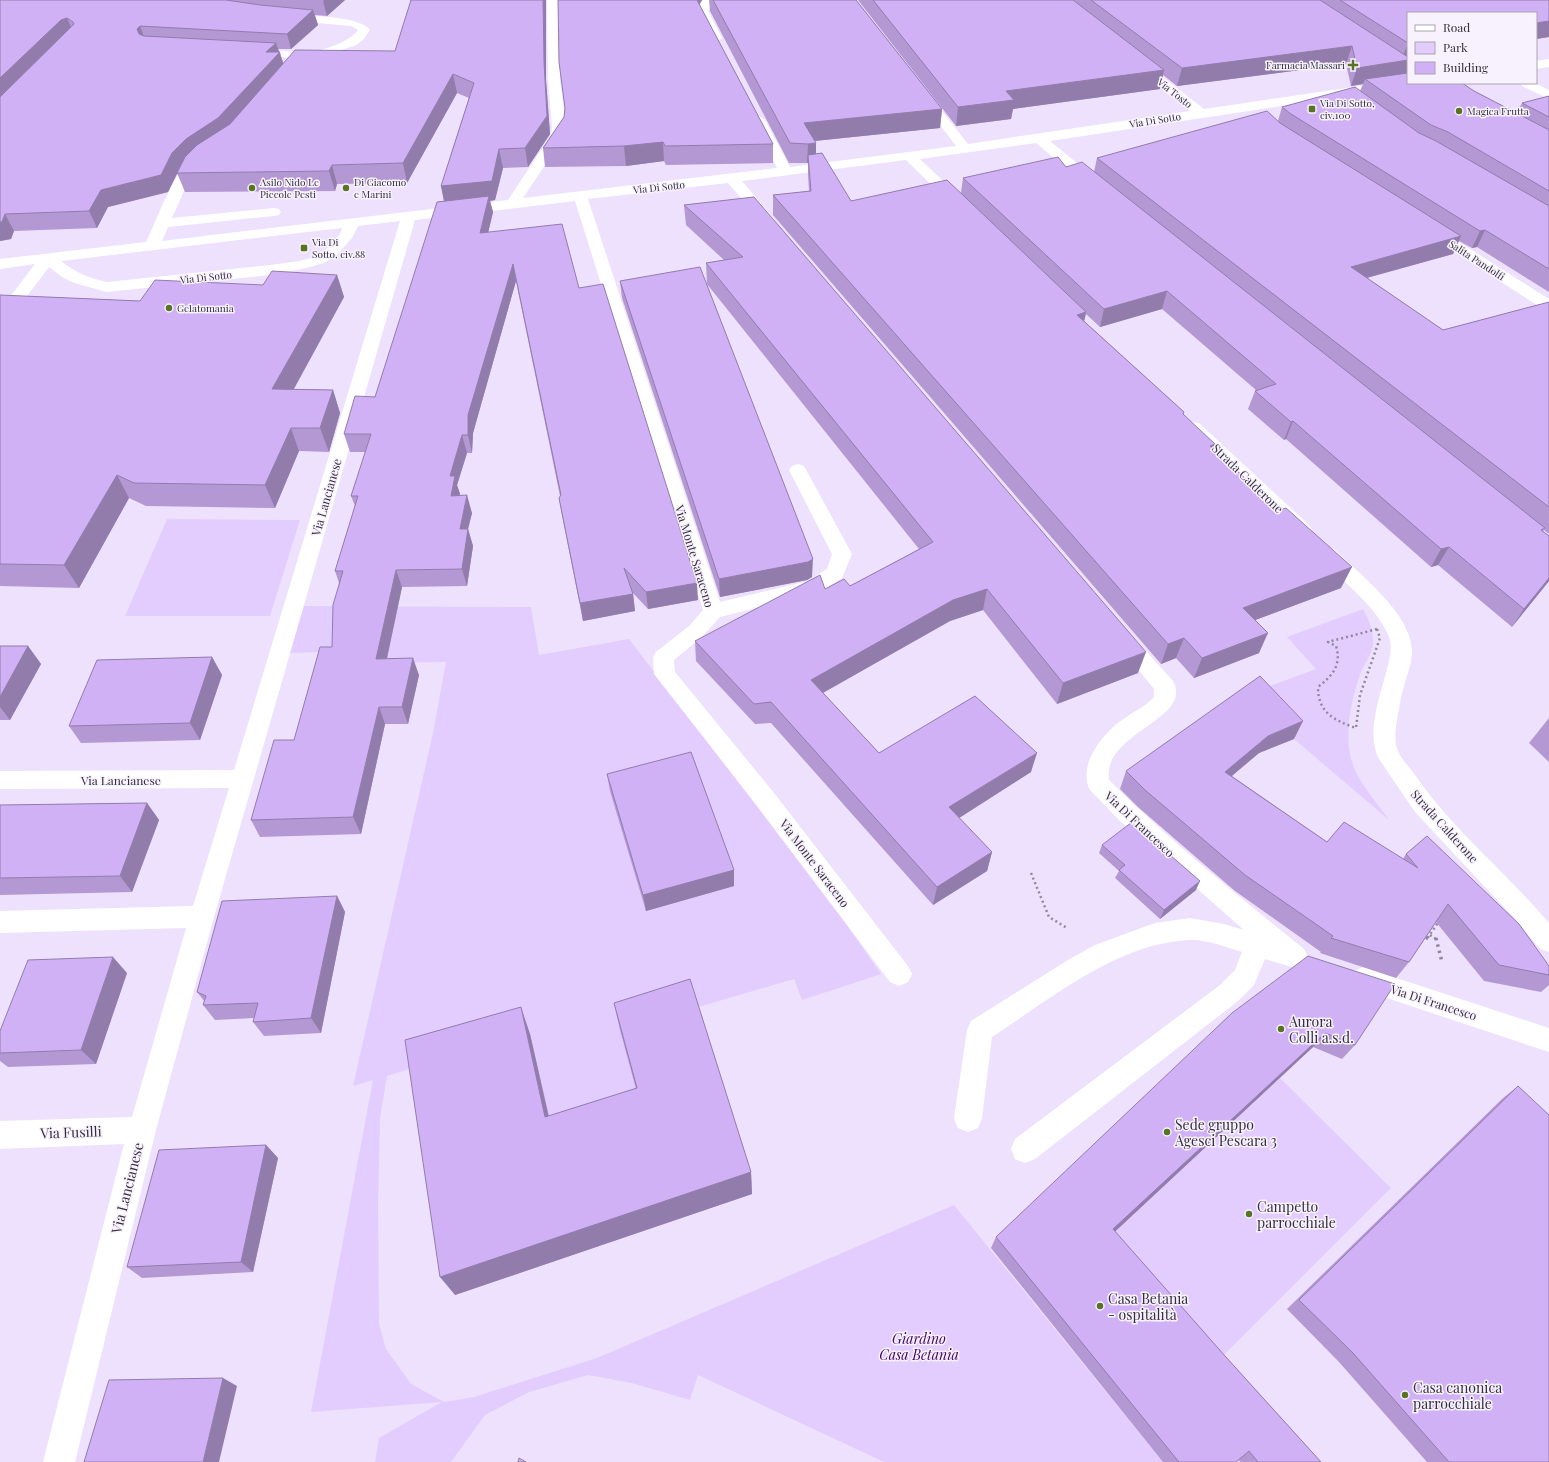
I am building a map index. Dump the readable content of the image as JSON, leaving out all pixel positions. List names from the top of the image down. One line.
{"streets":{"street":["Via Tosto","Via Di Sotto","Salita Pandolfi","Strada Calderone","Via Lancianese","Via Monte Saraceno","Via Di Francesco","Via Fusilli"]},"crossings":[["Via Tosto","Via Di Sotto"],["Via Di Sotto","Via Lancianese"],["Via Di Sotto","Via Monte Saraceno"],["Via Lancianese","Via Fusilli"]],"parks":["Giardino Casa Betania"],"places":{"health":["Farmacia Massari"],"transit":["Via Di Sotto, civ.100","Via Di Sotto, civ.88"],"other":["Magica Frutta","Asilo Nido Le Piccole Pesti","Di Giacomo e Marini","Gelatomania","Aurora Colli a.s.d.","Sede gruppo Agesci Pescara 3","Campetto parrocchiale","Casa Betania - ospitalità","Casa canonica parrocchiale"]},"legend":["Road","Park","Building"]}
